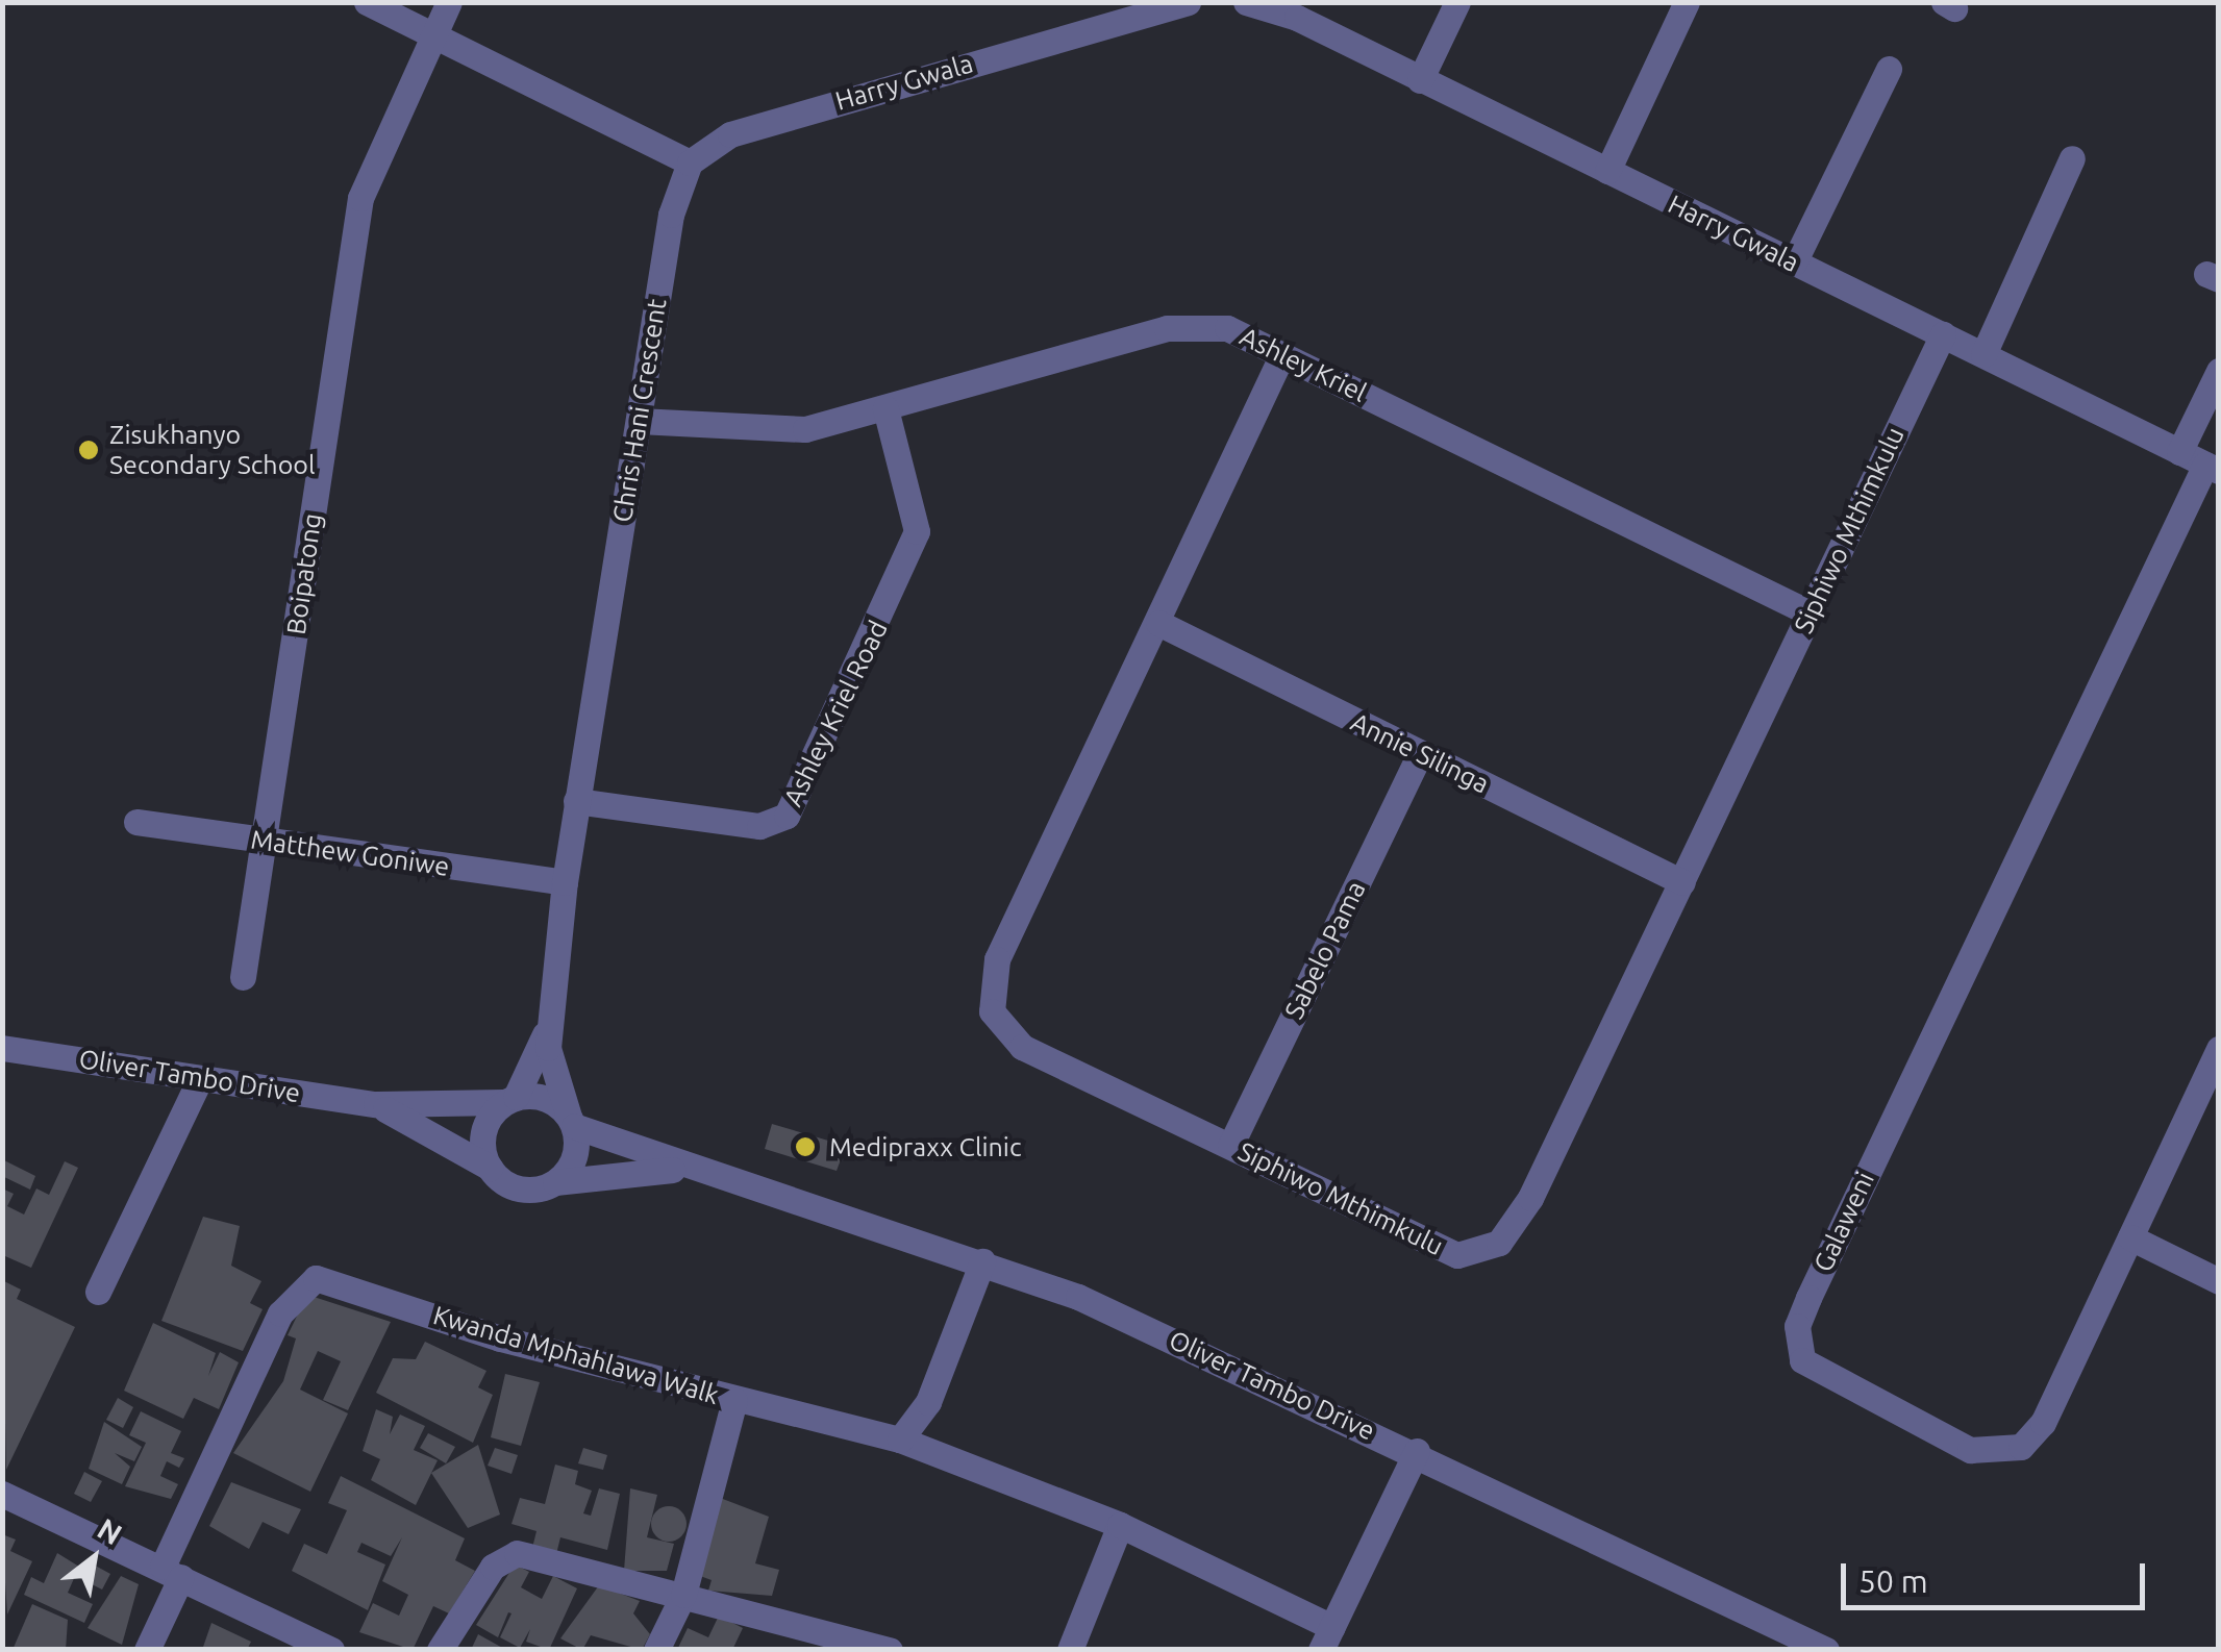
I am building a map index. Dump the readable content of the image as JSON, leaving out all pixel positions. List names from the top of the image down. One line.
{"streets":{"street":["Harry Gwala","Ashley Kriel","Chris Hani Crescent","Siphiwo Mthimkulu","Boipatong","Ashley Kriel Road","Annie Silinga","Matthew Goniwe","Sabelo Pama","Oliver Tambo Drive","Galaweni","Kwanda Mphahlawa Walk"]},"crossings":[["Harry Gwala","Chris Hani Crescent"],["Harry Gwala","Siphiwo Mthimkulu"],["Harry Gwala","Galaweni"],["Ashley Kriel","Chris Hani Crescent"],["Ashley Kriel","Siphiwo Mthimkulu"],["Ashley Kriel","Ashley Kriel Road"],["Chris Hani Crescent","Ashley Kriel Road"],["Chris Hani Crescent","Matthew Goniwe"],["Chris Hani Crescent","Oliver Tambo Drive"],["Siphiwo Mthimkulu","Annie Silinga"],["Siphiwo Mthimkulu","Sabelo Pama"],["Boipatong","Matthew Goniwe"],["Annie Silinga","Sabelo Pama"]],"places":["Zisukhanyo Secondary School","Medipraxx Clinic"],"scale_bar":"50 m","north":"top right"}
